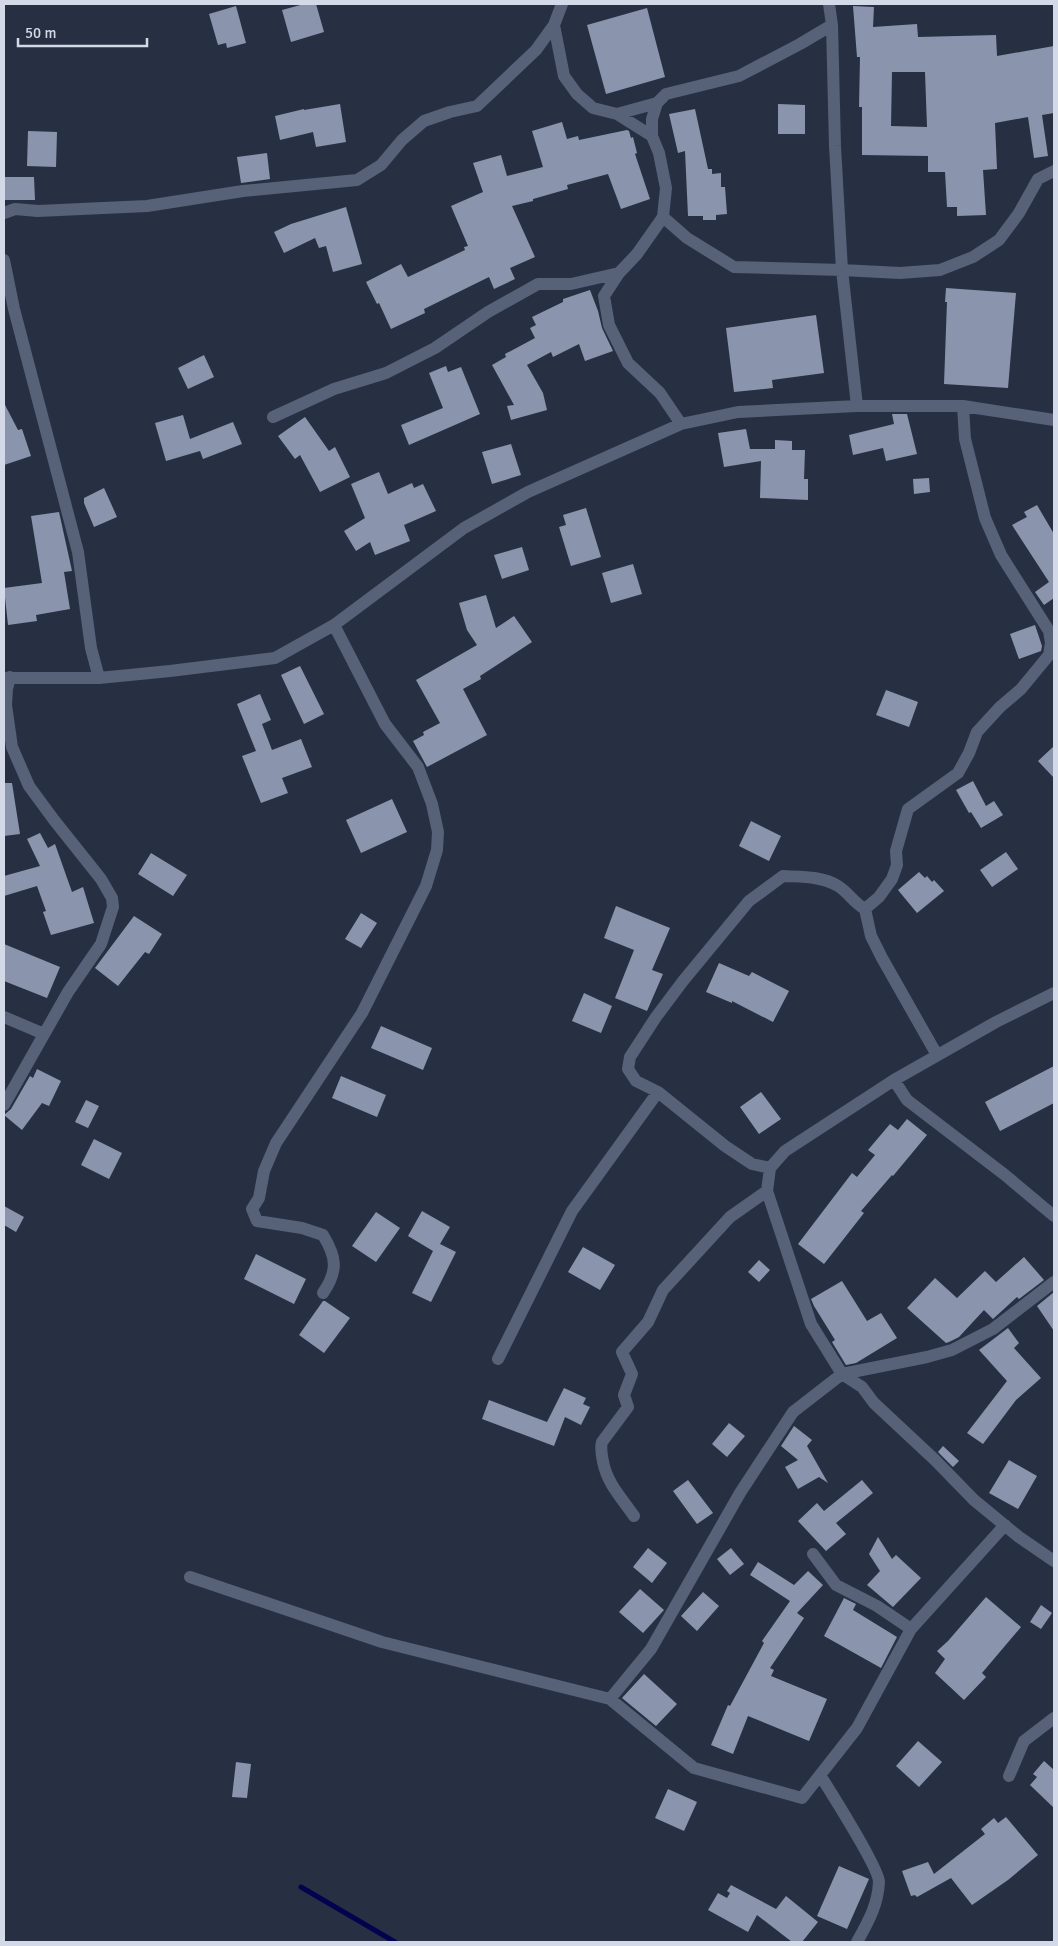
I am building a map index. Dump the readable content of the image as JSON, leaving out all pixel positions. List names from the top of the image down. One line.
{"scale_bar":"50 m"}
